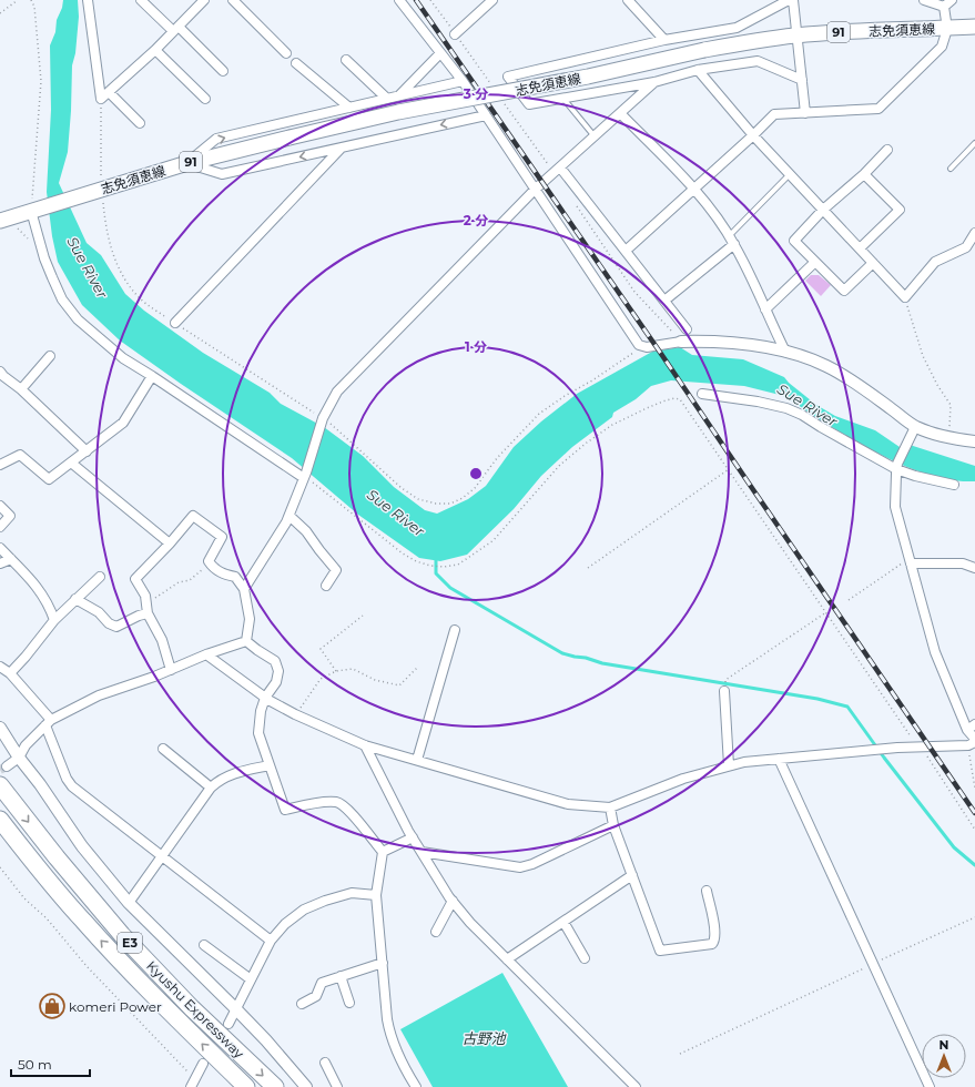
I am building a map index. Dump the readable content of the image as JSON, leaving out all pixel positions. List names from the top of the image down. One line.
{"streets":{"highway":["E3","Kyushu Expressway"],"main road":["志免須恵線","91"]},"water":["Sue River","古野池"],"places":{"shop":["komeri Power"]},"scale_bar":"50 m","north":"top","rings":["3 分","2 分","1 分"]}
